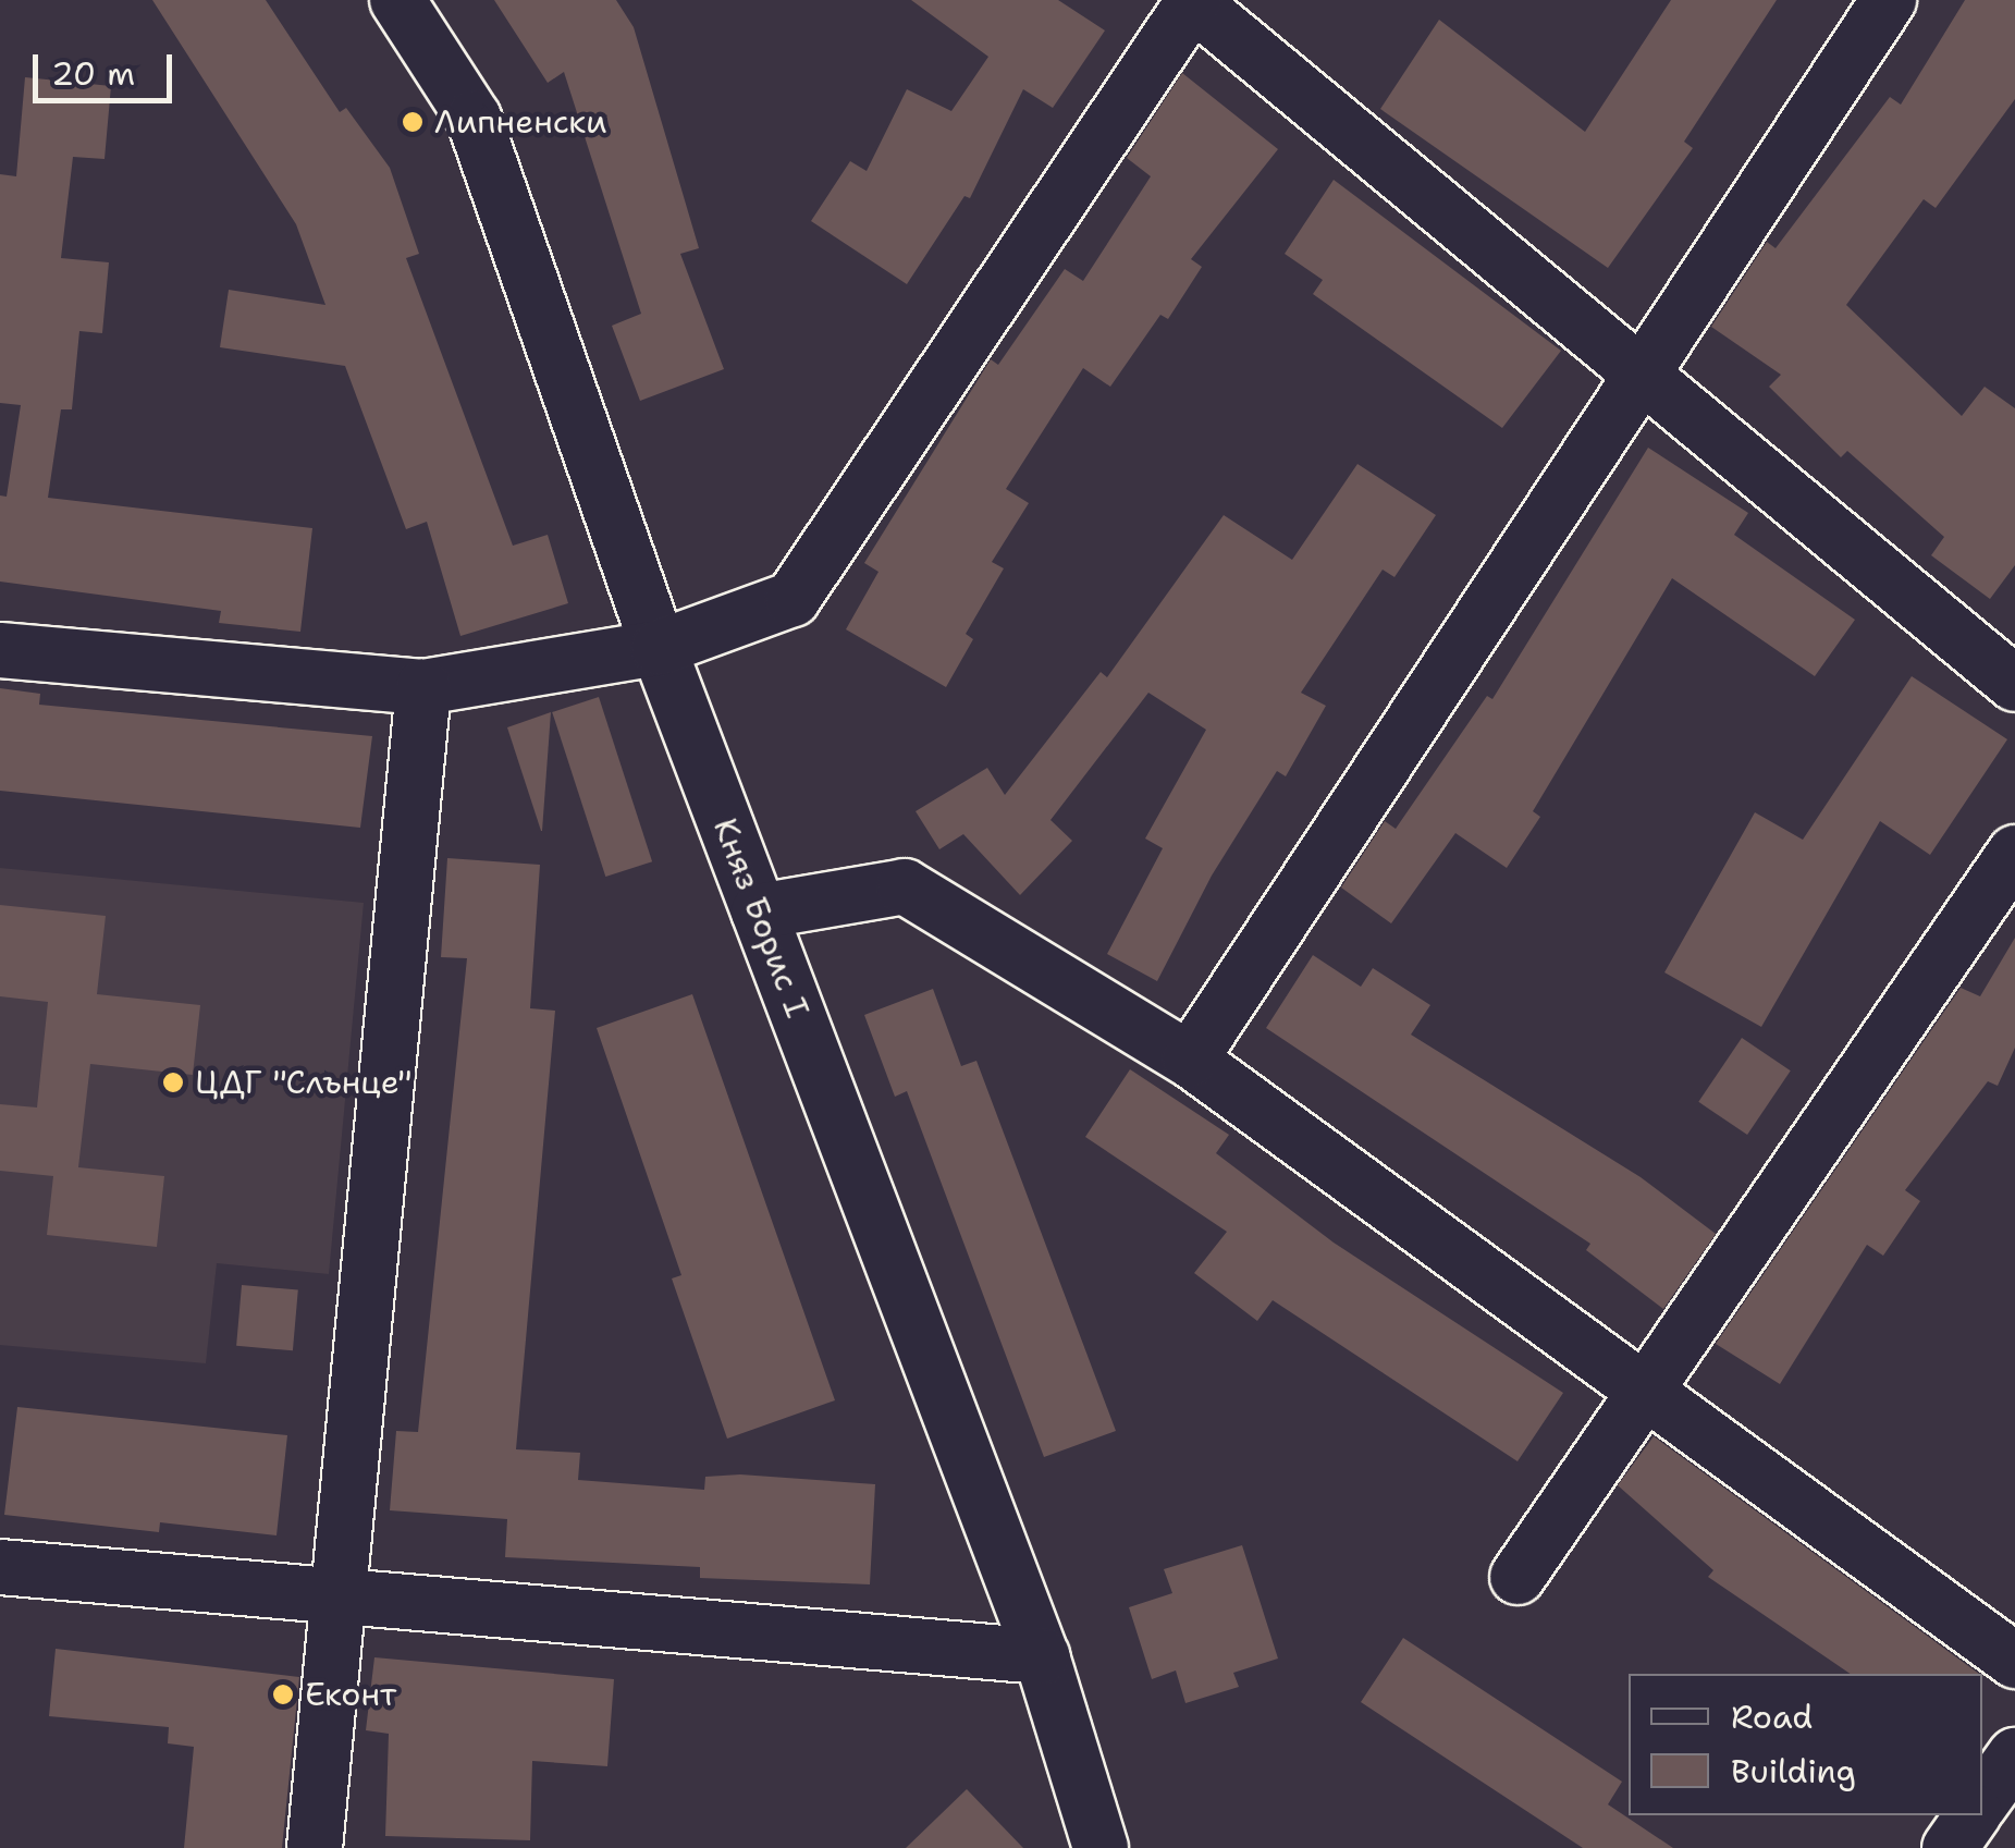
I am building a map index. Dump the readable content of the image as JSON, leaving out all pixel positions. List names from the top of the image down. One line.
{"streets":{"street":["Княз Борис I"]},"places":["Липненски","ЦДГ \"Слънце\"","Еконт"],"legend":["Road","Building"],"scale_bar":"20 m"}
